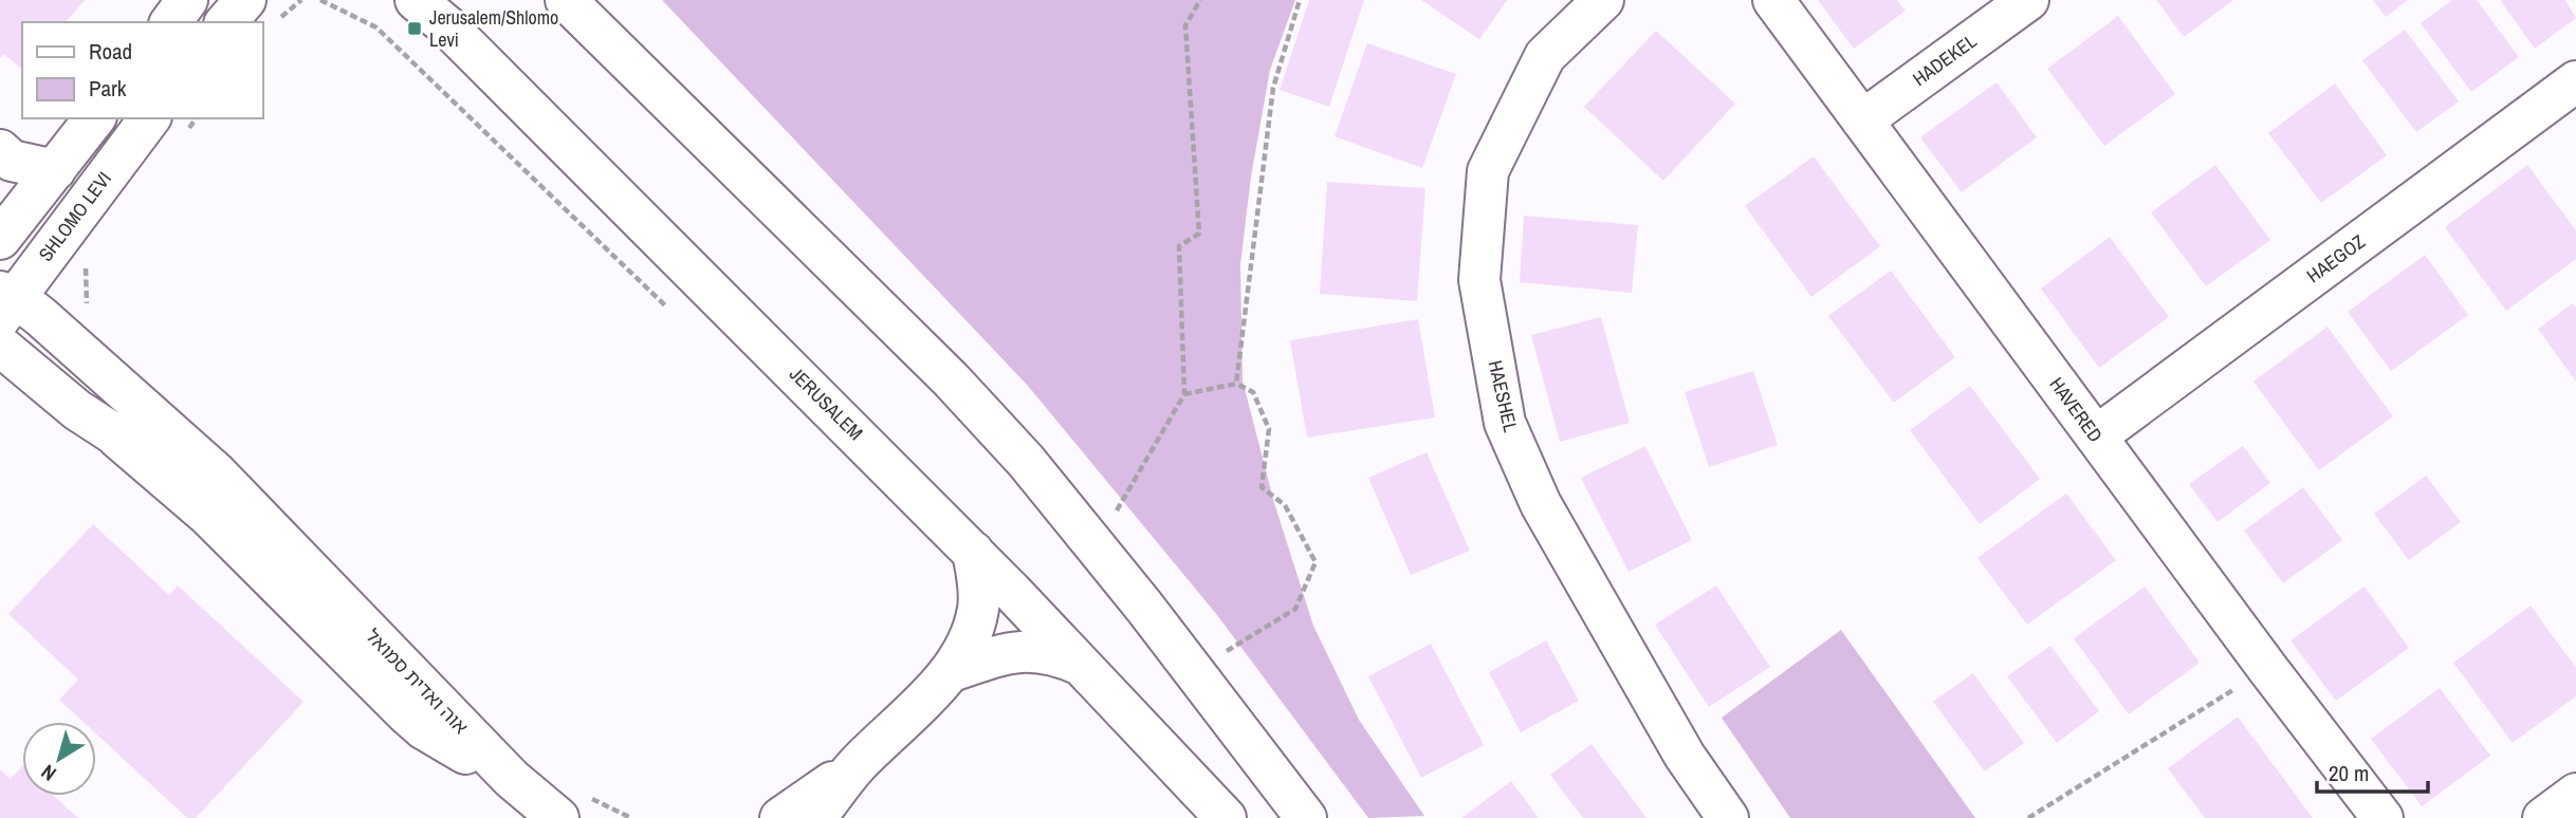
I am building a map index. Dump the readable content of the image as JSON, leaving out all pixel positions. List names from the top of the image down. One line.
{"streets":{"street":["HADEKEL","SHLOMO LEVI","HAEGOZ","HAESHEL","JERUSALEM","HAVERED","אוה ואדית סמואל"]},"crossings":[["HADEKEL","HAVERED"],["SHLOMO LEVI","אוה ואדית סמואל"],["HAEGOZ","HAVERED"]],"places":{"transit":["Jerusalem/Shlomo Levi"]},"legend":["Road","Park"],"scale_bar":"20 m","north":"bottom left"}
